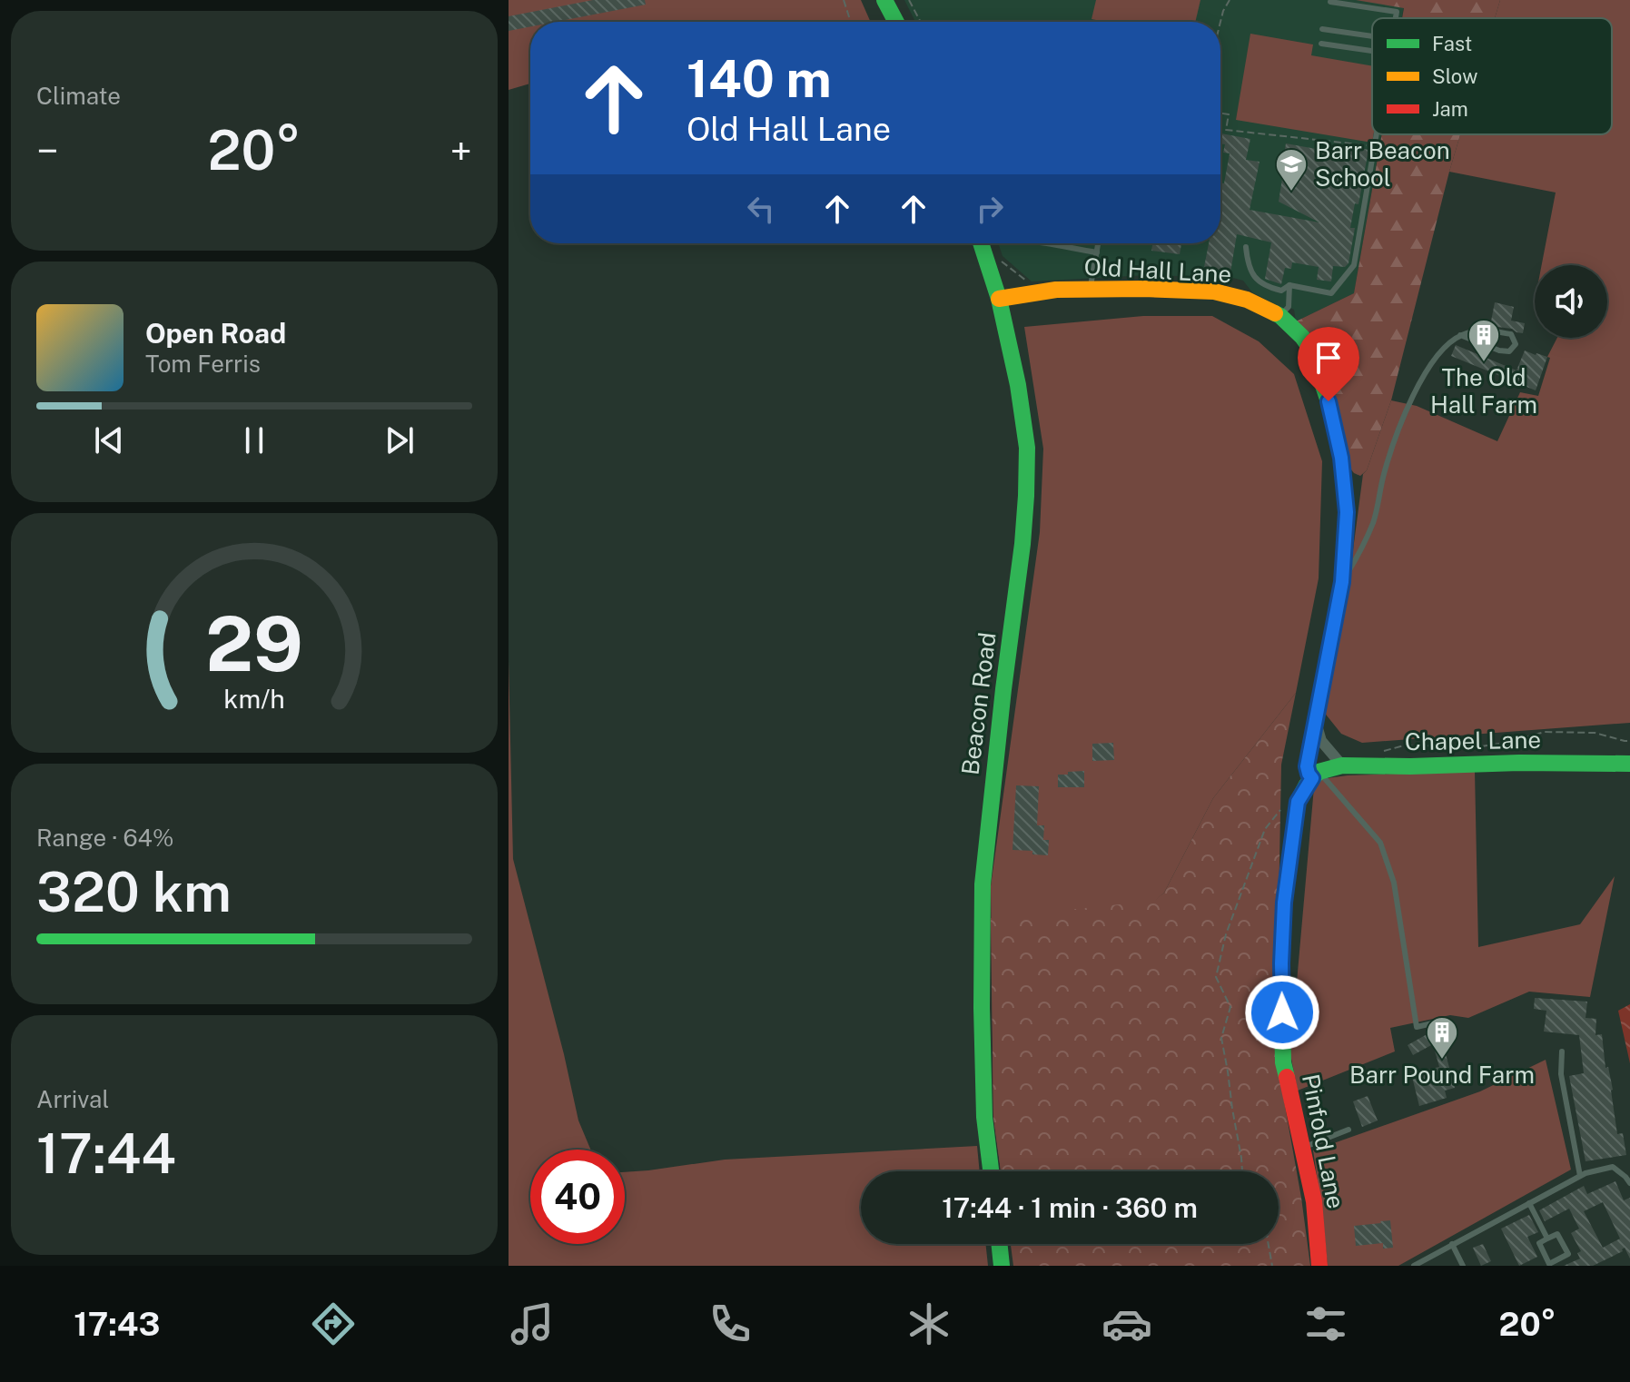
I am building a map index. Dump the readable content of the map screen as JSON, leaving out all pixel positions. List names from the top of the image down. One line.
{"streets":{"street":["Old Hall Lane","Beacon Road","Chapel Lane","Pinfold Lane"]},"crossings":[["Old Hall Lane","Beacon Road"],["Old Hall Lane","Chapel Lane"],["Old Hall Lane","Pinfold Lane"],["Chapel Lane","Pinfold Lane"]],"places":{"school or university":["Barr Beacon School"],"building":["The Old Hall Farm","Barr Pound Farm"]},"legend":["Fast","Slow","Jam"],"page":{"tile":["Climate",["Range · 64%","320 km"],["Arrival","17:44"]],"turn":["140 m","Old Hall Lane"],"heat":["−","20°","+"],"song":["Open Road","Tom Ferris"],"limit":"40","trip":"17:44 · 1 min · 360 m","tabs":["17:43","20°"],"gauge":["29","km/h"]}}
